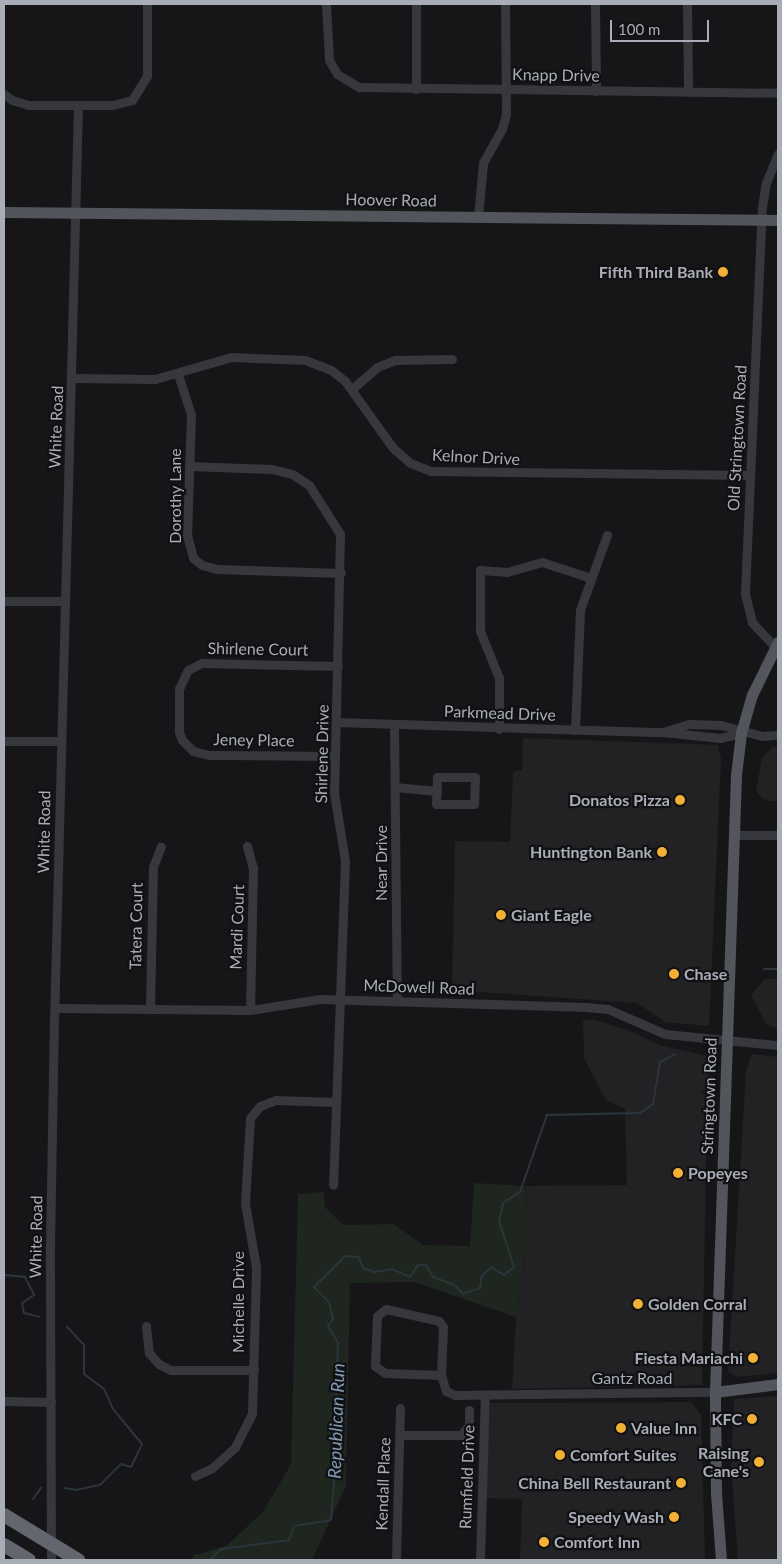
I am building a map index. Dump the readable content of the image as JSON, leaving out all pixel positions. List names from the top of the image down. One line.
{"streets":{"main road":["Hoover Road","Stringtown Road","Gantz Road"],"street":["Knapp Drive","White Road","Old Stringtown Road","Kelnor Drive","Dorothy Lane","Shirlene Court","Parkmead Drive","Jeney Place","Shirlene Drive","Near Drive","Tatera Court","Mardi Court","McDowell Road","Michelle Drive","Rumfield Drive","Kendall Place"]},"crossings":[["Hoover Road","White Road"],["Hoover Road","Old Stringtown Road"],["White Road","Kelnor Drive"],["White Road","McDowell Road"],["Old Stringtown Road","Kelnor Drive"],["Old Stringtown Road","Stringtown Road"],["Kelnor Drive","Dorothy Lane"],["Dorothy Lane","Shirlene Drive"],["Shirlene Court","Jeney Place"],["Shirlene Court","Shirlene Drive"],["Parkmead Drive","Shirlene Drive"],["Parkmead Drive","Near Drive"],["Parkmead Drive","Stringtown Road"],["Jeney Place","Shirlene Drive"],["Shirlene Drive","McDowell Road"],["Shirlene Drive","Michelle Drive"],["Near Drive","McDowell Road"],["Tatera Court","McDowell Road"],["Mardi Court","McDowell Road"],["McDowell Road","Stringtown Road"],["Stringtown Road","Gantz Road"],["Gantz Road","Rumfield Drive"]],"water":["Republican Run"],"places":["Fifth Third Bank","Donatos Pizza","Huntington Bank","Giant Eagle","Chase","Popeyes","Golden Corral","Fiesta Mariachi","KFC","Value Inn","Comfort Suites","Raising Cane's","China Bell Restaurant","Speedy Wash","Comfort Inn"],"scale_bar":"100 m"}
